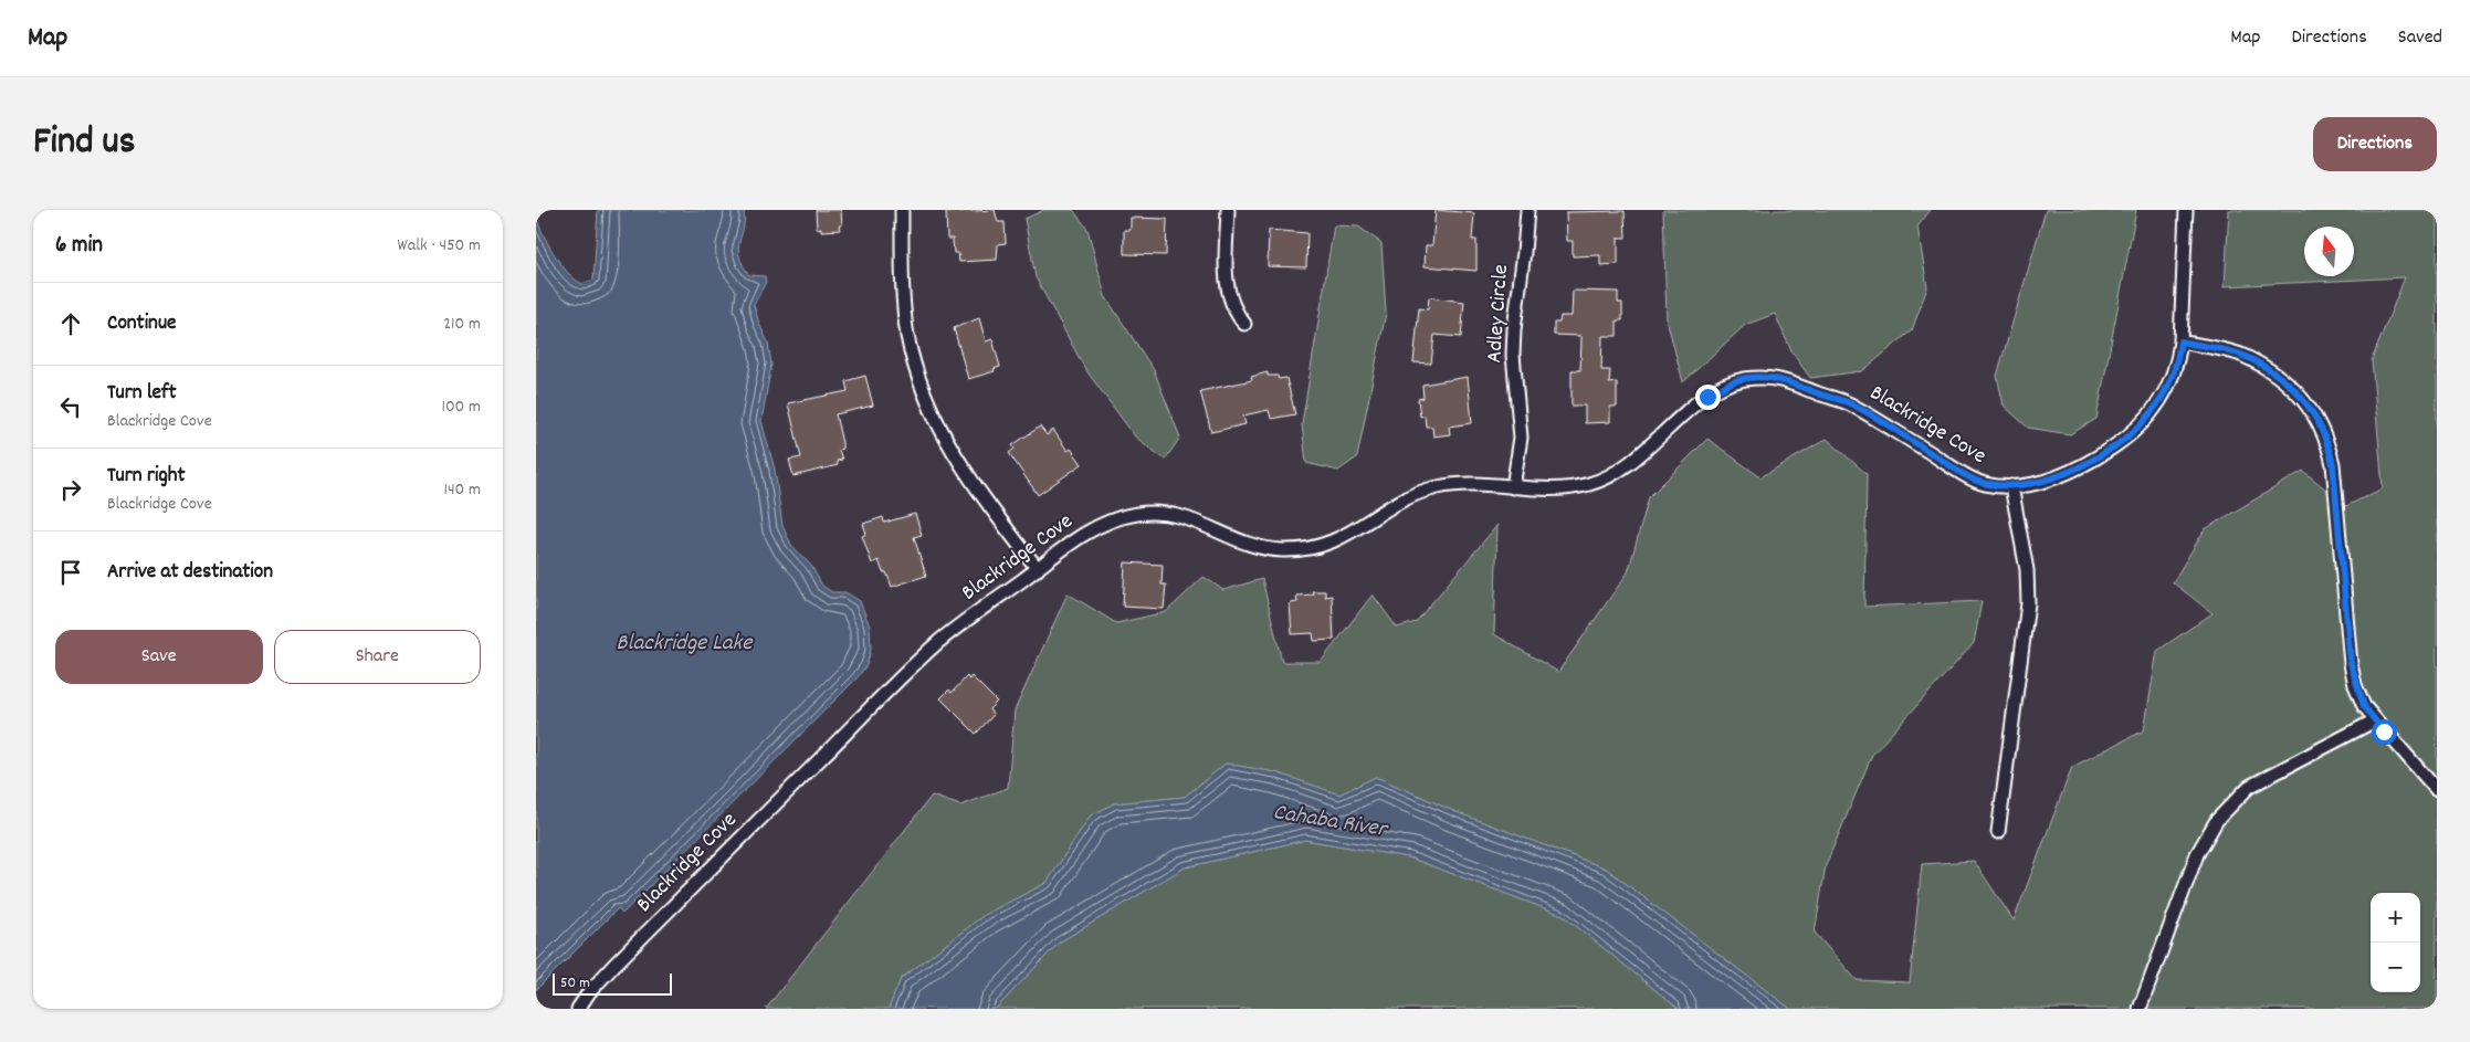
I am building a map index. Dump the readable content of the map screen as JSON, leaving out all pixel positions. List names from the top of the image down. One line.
{"streets":{"street":["Adley Circle","Blackridge Cove"]},"crossings":[["Adley Circle","Blackridge Cove"]],"water":["Blackridge Lake","Cahaba River"],"scale_bar":"50 m","north":"top","page":{"header":"Map","nav":["Map","Directions","Saved"],"title":"Find us","buttons":["Directions",["Save","Share"]],"heading":["6 min","Walk · 450 m"],"list":[["Continue","210 m"],["Turn left","Blackridge Cove","100 m"],["Turn right","Blackridge Cove","140 m"],"Arrive at destination"],"map_buttons":["+","−"],"scale":"50 m"}}
